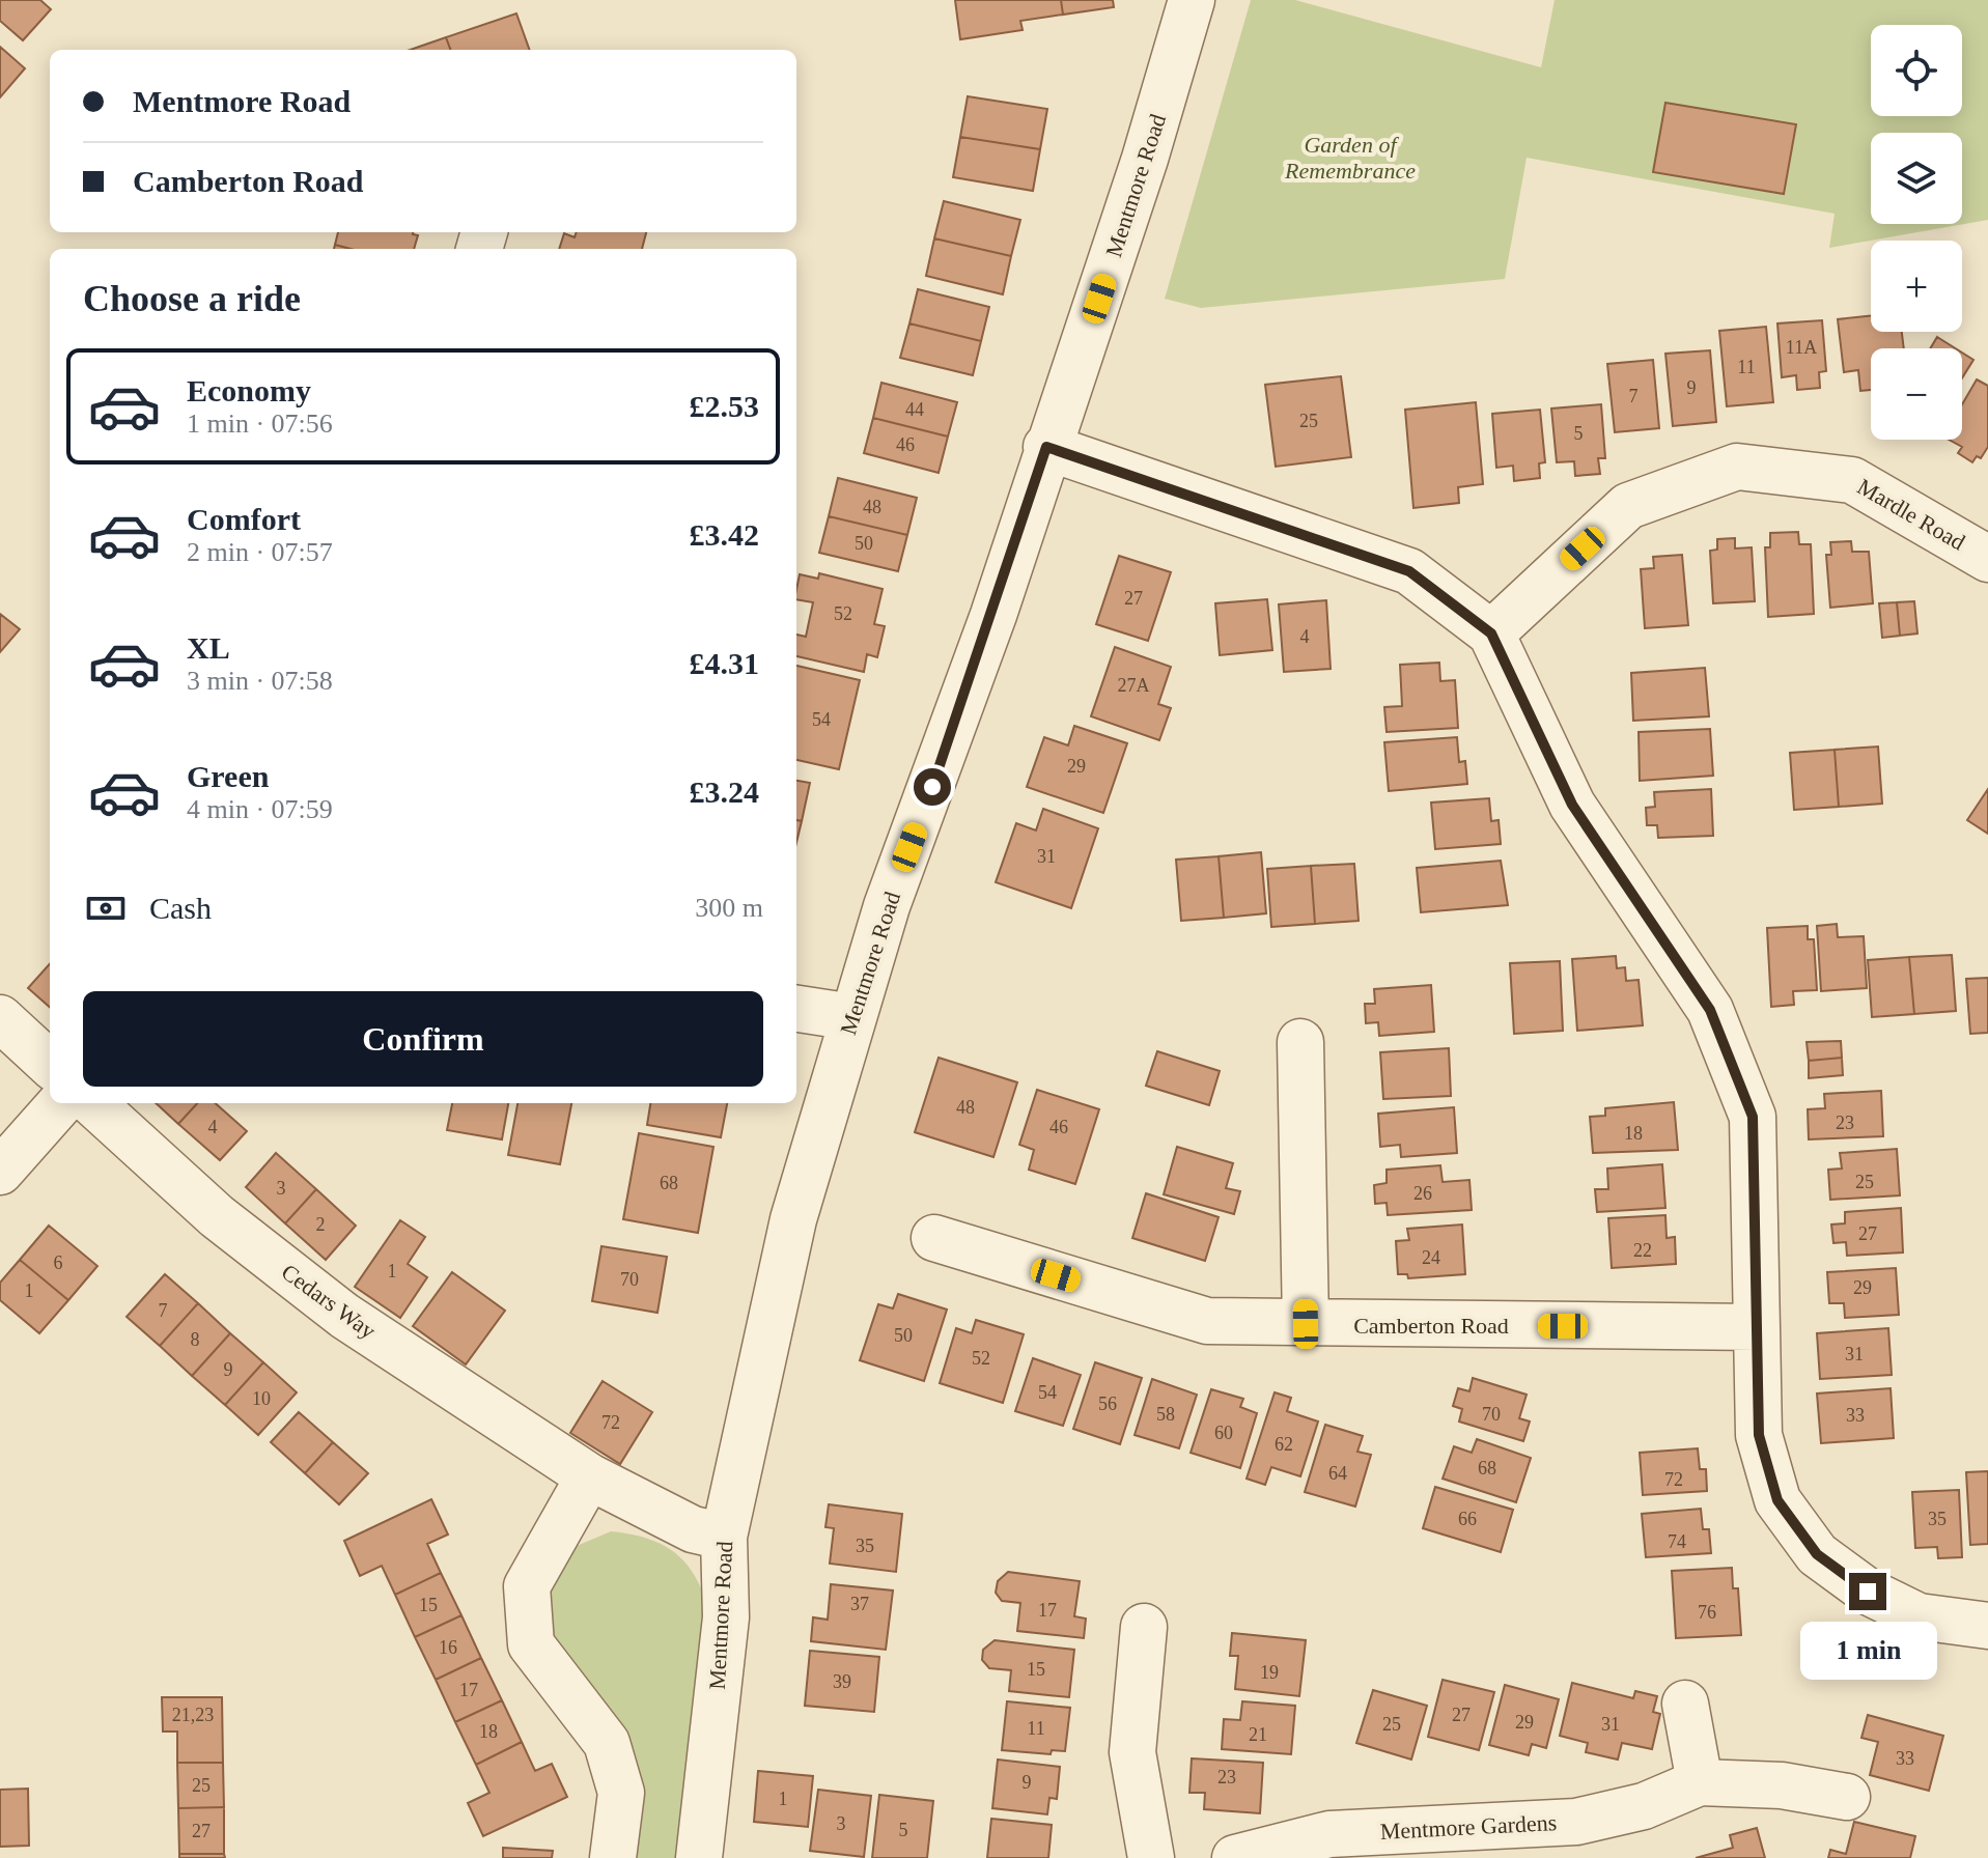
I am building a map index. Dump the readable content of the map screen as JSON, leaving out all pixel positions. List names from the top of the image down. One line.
{"streets":{"street":["Mentmore Road","Mardle Road","Cedars Way","Camberton Road","Mentmore Gardens"]},"crossings":[["Mentmore Road","Cedars Way"]],"parks":["Garden of Remembrance"],"house_numbers":["11A","11","9","7","44","25","5","46","48","50","27","52","4","27A","54","29","31","48","23","4","46","18","25","68","3","26","2","27","22","24","6","1","70","29","1","7","50","8","31","52","9","54","10","56","58","70","33","72","60","62","68","64","72","66","35","74","35","37","15","17","76","16","15","19","39","17","21,23","27","29","25","31","11","18","21","33","23","9","25","1","3","5","27"],"page":{"map_buttons":["+","−"],"banner":["Mentmore Road","Camberton Road"],"heading":"Choose a ride","list":[{"name":"Economy","note":"1 min · 07:56","value":"£2.53"},{"name":"Comfort","note":"2 min · 07:57","value":"£3.42"},{"name":"XL","note":"3 min · 07:58","value":"£4.31"},{"name":"Green","note":"4 min · 07:59","value":"£3.24"}],"pay":["Cash","300 m"],"buttons":"Confirm","bubble":"1 min"}}
